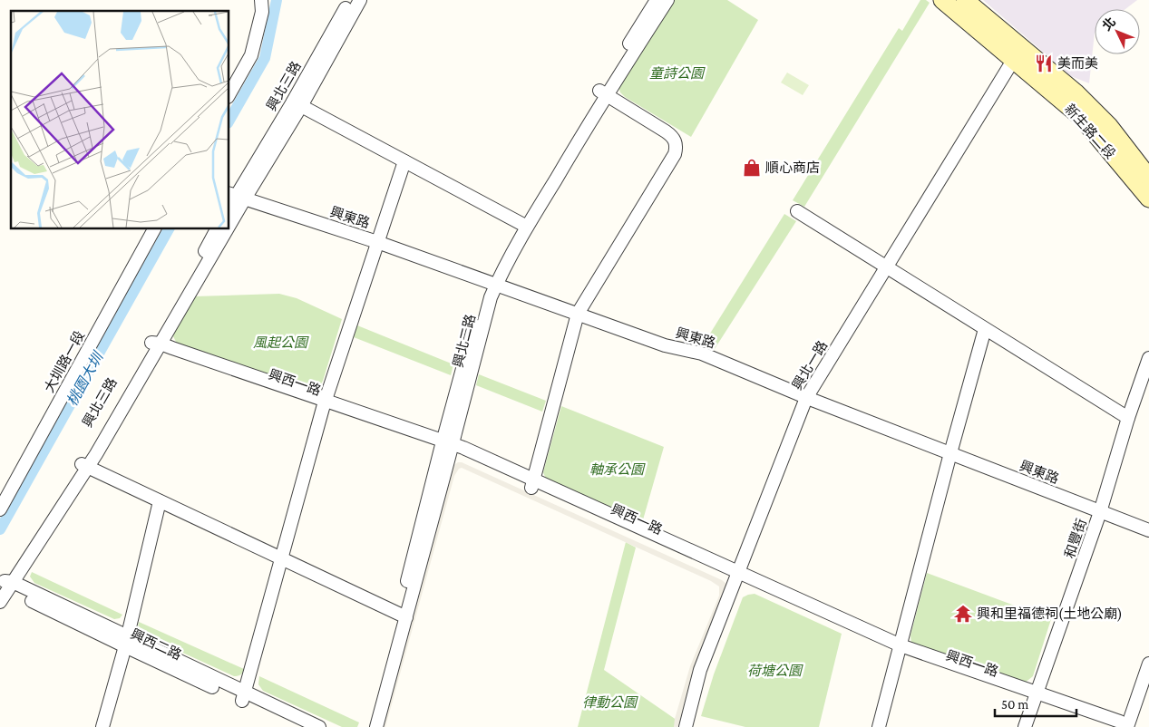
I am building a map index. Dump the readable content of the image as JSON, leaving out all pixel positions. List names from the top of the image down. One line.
{"streets":{"main road":["新生路二段"],"street":["興北三路","興東路","興北二路","大圳路一段","興西一路","和豐街","興西二路"]},"crossings":[["興北三路","興西一路"],["興北三路","興西二路"],["興東路","興北二路"],["興東路","和豐街"],["興北二路","興西一路"],["興西一路","和豐街"]],"water":["桃園大圳"],"parks":["童詩公園","風起公園","軸承公園","荷塘公園","律動公園"],"places":{"restaurant":["美而美"],"shop":["順心商店"],"temple":["興和里福德祠(土地公廟)"]},"scale_bar":"50 m","north":"top left"}
